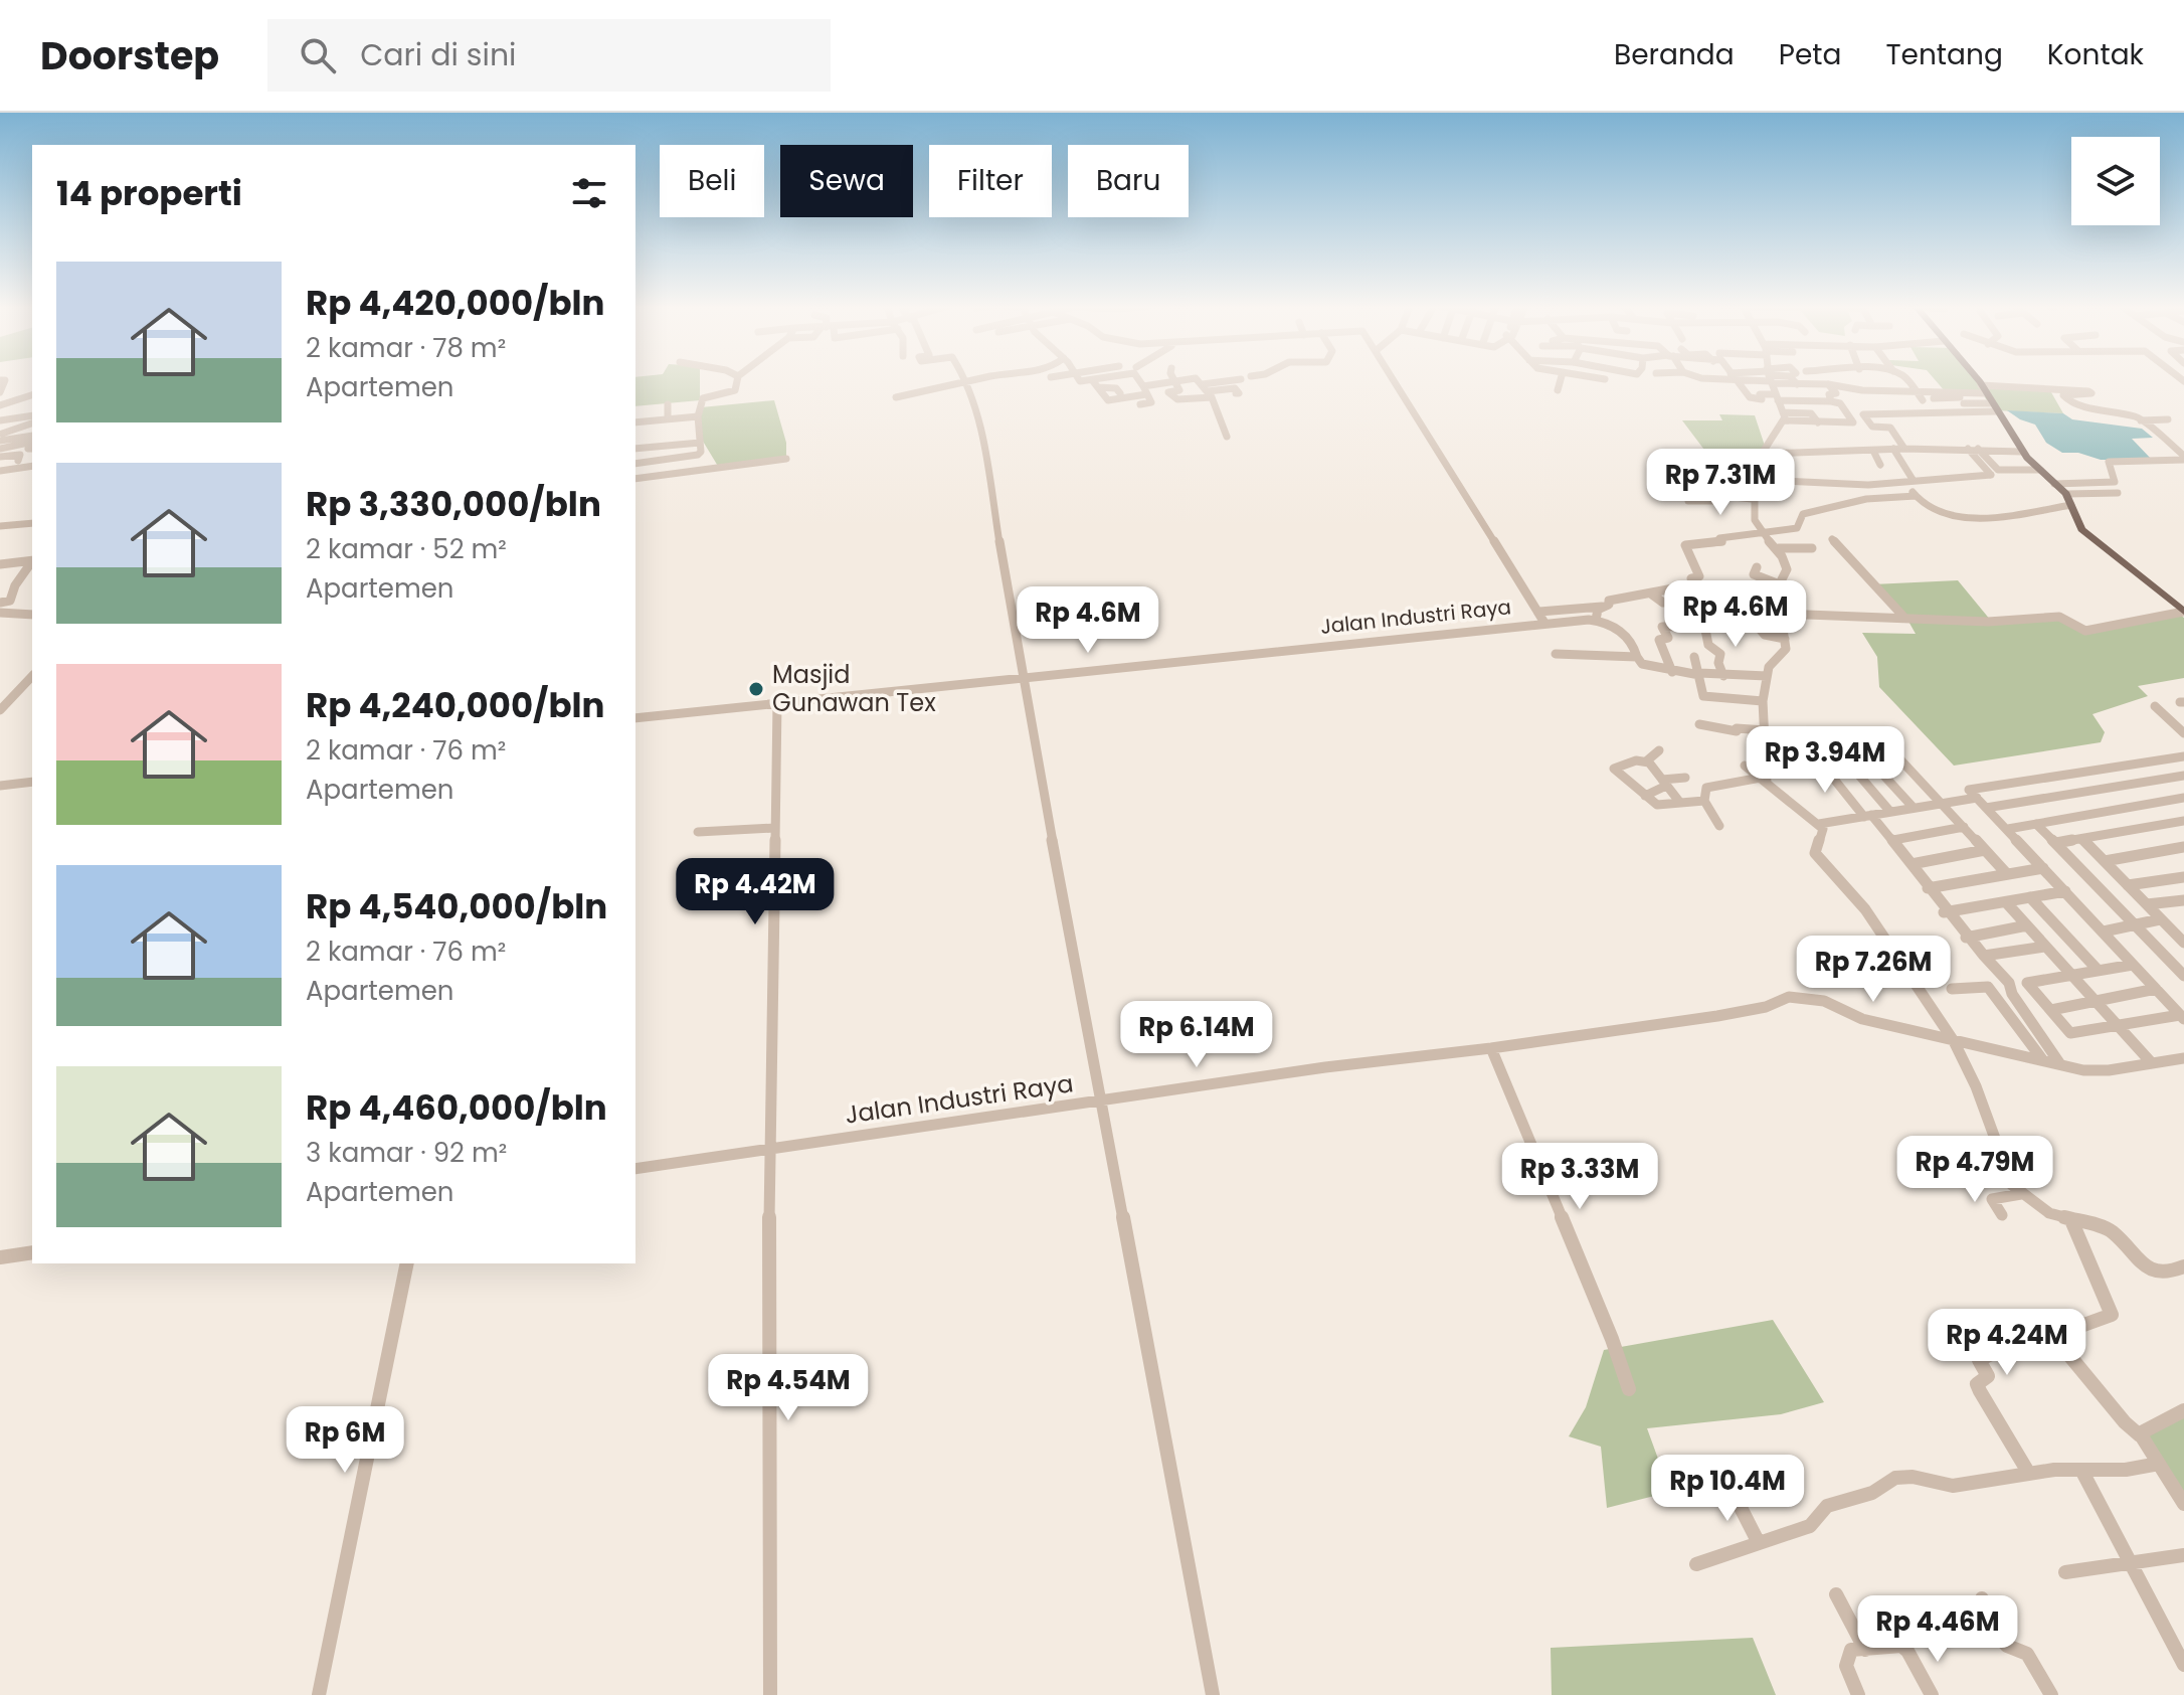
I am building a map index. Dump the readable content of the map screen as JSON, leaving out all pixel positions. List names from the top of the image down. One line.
{"streets":{"street":["Jalan Industri Raya"]},"places":["Masjid Gunawan Tex"],"page":{"header":"Doorstep","search":"Cari di sini","nav":["Beranda","Peta","Tentang","Kontak"],"chip":["Beli","Sewa","Filter","Baru"],"heading":"14 properti","list":[{"name":"Rp 4,420,000/bln","note":"2 kamar · 78 m² · Apartemen"},{"name":"Rp 3,330,000/bln","note":"2 kamar · 52 m² · Apartemen"},{"name":"Rp 4,240,000/bln","note":"2 kamar · 76 m² · Apartemen"},{"name":"Rp 4,540,000/bln","note":"2 kamar · 76 m² · Apartemen"},{"name":"Rp 4,460,000/bln","note":"3 kamar · 92 m² · Apartemen"}],"price":["Rp 7.31M","Rp 4.6M","Rp 4.6M","Rp 3.94M","Rp 4.42M","Rp 7.26M","Rp 6.14M","Rp 4.79M","Rp 3.33M","Rp 4.24M","Rp 4.54M","Rp 6M","Rp 10.4M","Rp 4.46M"]}}
